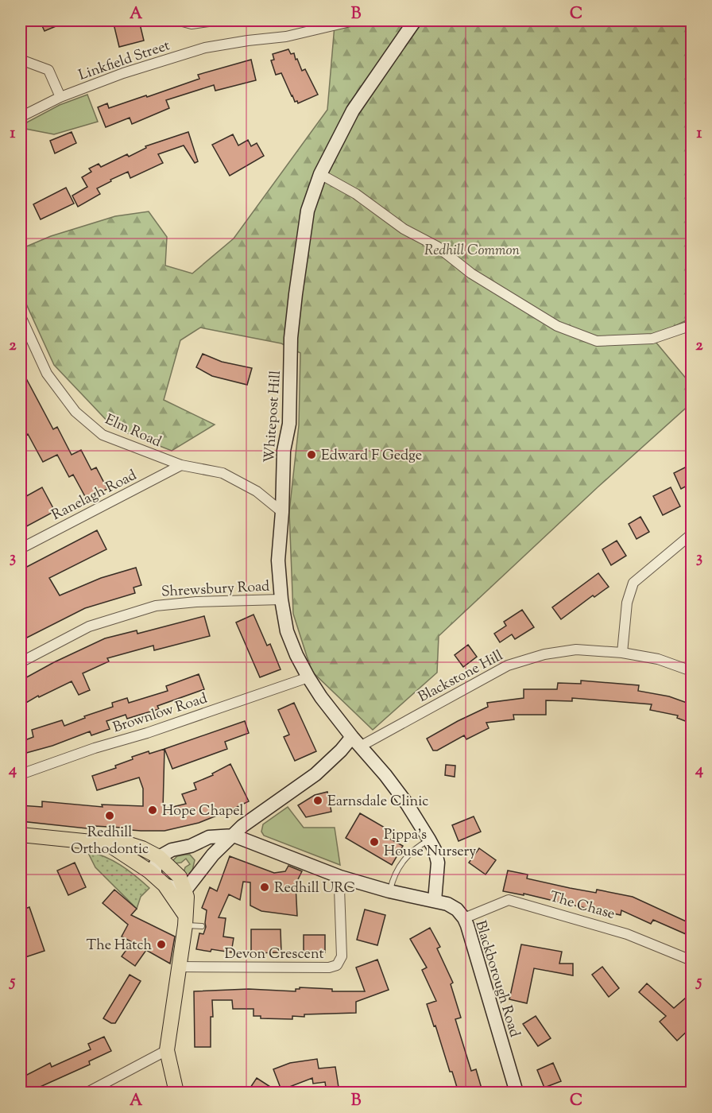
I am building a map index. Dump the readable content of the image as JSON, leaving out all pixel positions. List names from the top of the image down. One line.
{"streets":{"street":["Linkfield Street","Whitepost Hill","Elm Road","Ranelagh Road","Shrewsbury Road","Blackstone Hill","Brownlow Road","The Chase","Devon Crescent","Blackborough Road"]},"crossings":[["Whitepost Hill","Elm Road"],["Whitepost Hill","Shrewsbury Road"],["Whitepost Hill","Blackstone Hill"],["Whitepost Hill","Brownlow Road"],["Elm Road","Ranelagh Road"],["The Chase","Blackborough Road"],["Devon Crescent","Blackborough Road"]],"parks":["Redhill Common"],"places":["Edward F Gedge","Earnsdale Clinic","Hope Chapel","Redhill Orthodontic","Pippa's House Nursery","Redhill URC","The Hatch"],"grid":{"columns":["A","B","C"],"rows":["1","2","3","4","5"]}}
